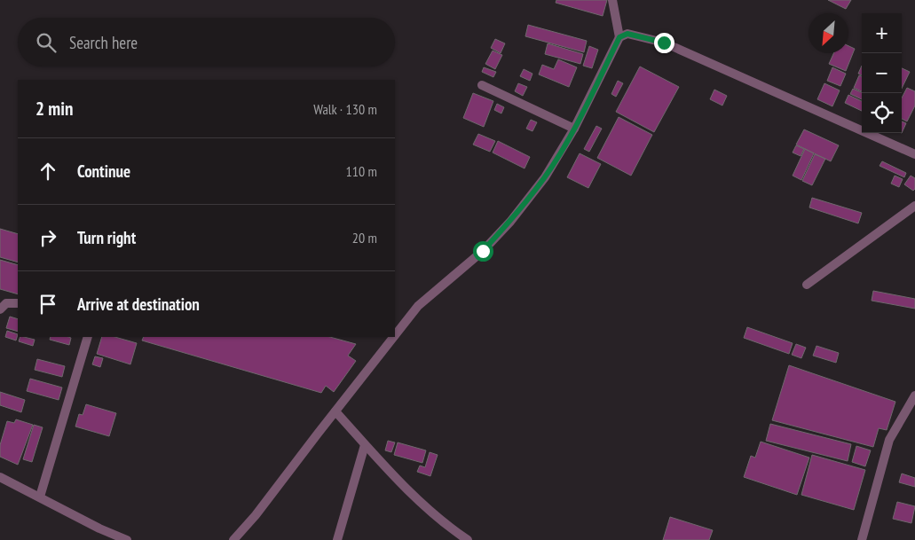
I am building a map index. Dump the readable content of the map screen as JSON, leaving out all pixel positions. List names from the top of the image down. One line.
{"north":"bottom left","page":{"map_buttons":["+","−"],"search":"Search here","heading":["2 min","Walk · 130 m"],"list":[["Continue","110 m"],["Turn right","20 m"],"Arrive at destination"]}}
